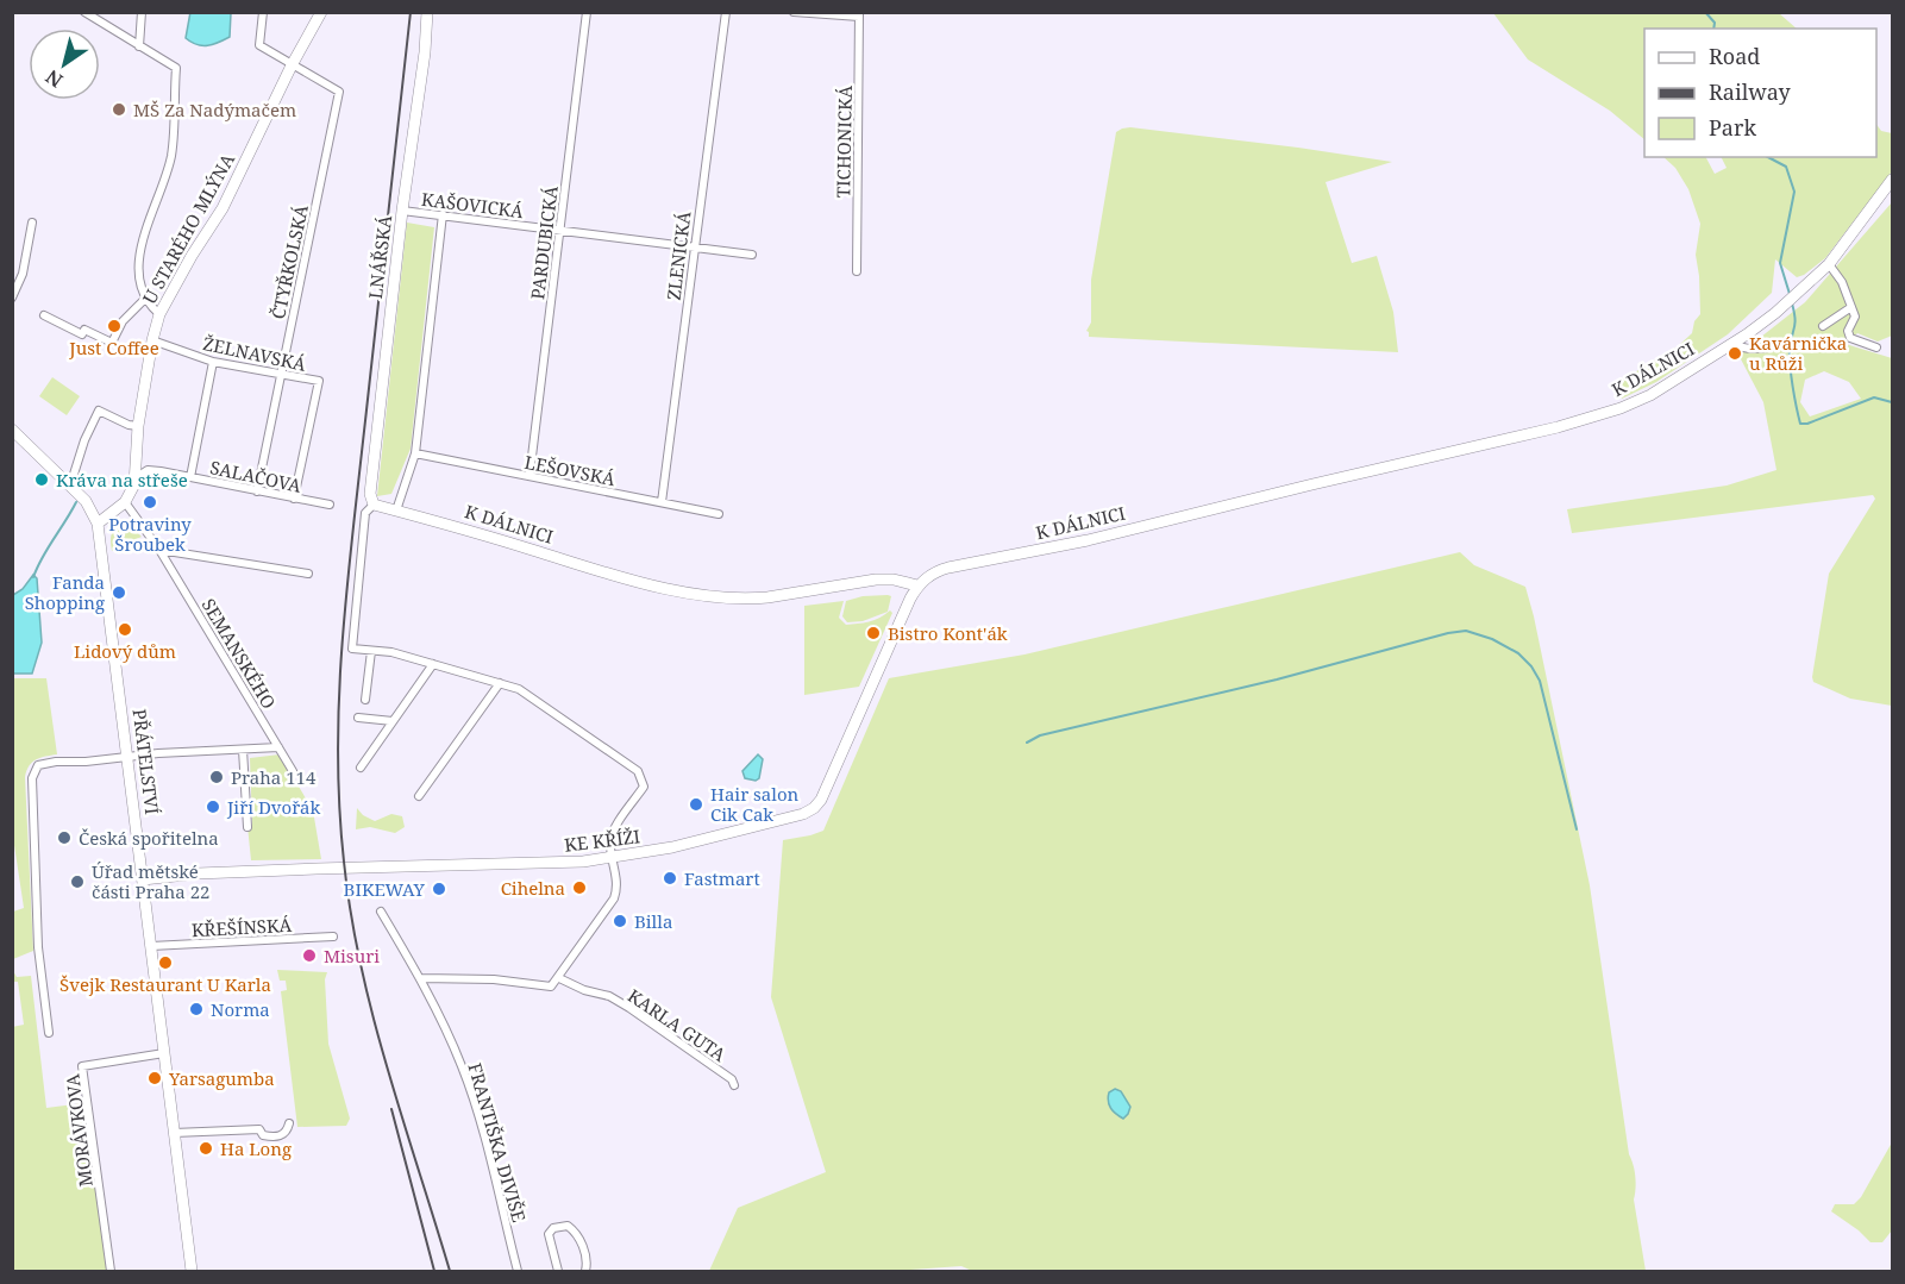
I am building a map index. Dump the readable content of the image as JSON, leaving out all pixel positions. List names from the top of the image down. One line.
{"streets":{"street":["TICHONICKÁ","KAŠOVICKÁ","U STARÉHO MLÝNA","PARDUBICKÁ","ZLENICKÁ","LNÁŘSKÁ","ČTYŘKOLSKÁ","ŽELNAVSKÁ","K DÁLNICI","LEŠOVSKÁ","SALAČOVA","SEMANSKÉHO","PŘÁTELSTVÍ","KE KŘÍŽI","KŘEŠÍNSKÁ","KARLA GUTA","MORÁVKOVA","FRANTIŠKA DIVIŠE"]},"crossings":[["KAŠOVICKÁ","PARDUBICKÁ"],["KAŠOVICKÁ","ZLENICKÁ"],["KAŠOVICKÁ","LNÁŘSKÁ"],["U STARÉHO MLÝNA","ČTYŘKOLSKÁ"],["U STARÉHO MLÝNA","ŽELNAVSKÁ"],["U STARÉHO MLÝNA","SALAČOVA"],["PARDUBICKÁ","LEŠOVSKÁ"],["ZLENICKÁ","LEŠOVSKÁ"],["LNÁŘSKÁ","K DÁLNICI"],["ČTYŘKOLSKÁ","ŽELNAVSKÁ"],["ČTYŘKOLSKÁ","SALAČOVA"],["ŽELNAVSKÁ","SALAČOVA"],["K DÁLNICI","KE KŘÍŽI"],["PŘÁTELSTVÍ","KE KŘÍŽI"],["PŘÁTELSTVÍ","KŘEŠÍNSKÁ"],["PŘÁTELSTVÍ","MORÁVKOVA"]],"places":["MŠ Za Nadýmačem","Just Coffee","Kavárnička u Růži","Kráva na střeše","Potraviny Šroubek","Fanda Shopping","Lidový dům","Bistro Kont'ák","Praha 114","Hair salon Cik Cak","Jiří Dvořák","Česká spořitelna","Fastmart","Úřad mětské části Praha 22","Cihelna","BIKEWAY","Billa","Misuri","Švejk Restaurant U Karla","Norma","Yarsagumba","Ha Long"],"legend":["Road","Railway","Park"],"north":"bottom left"}
